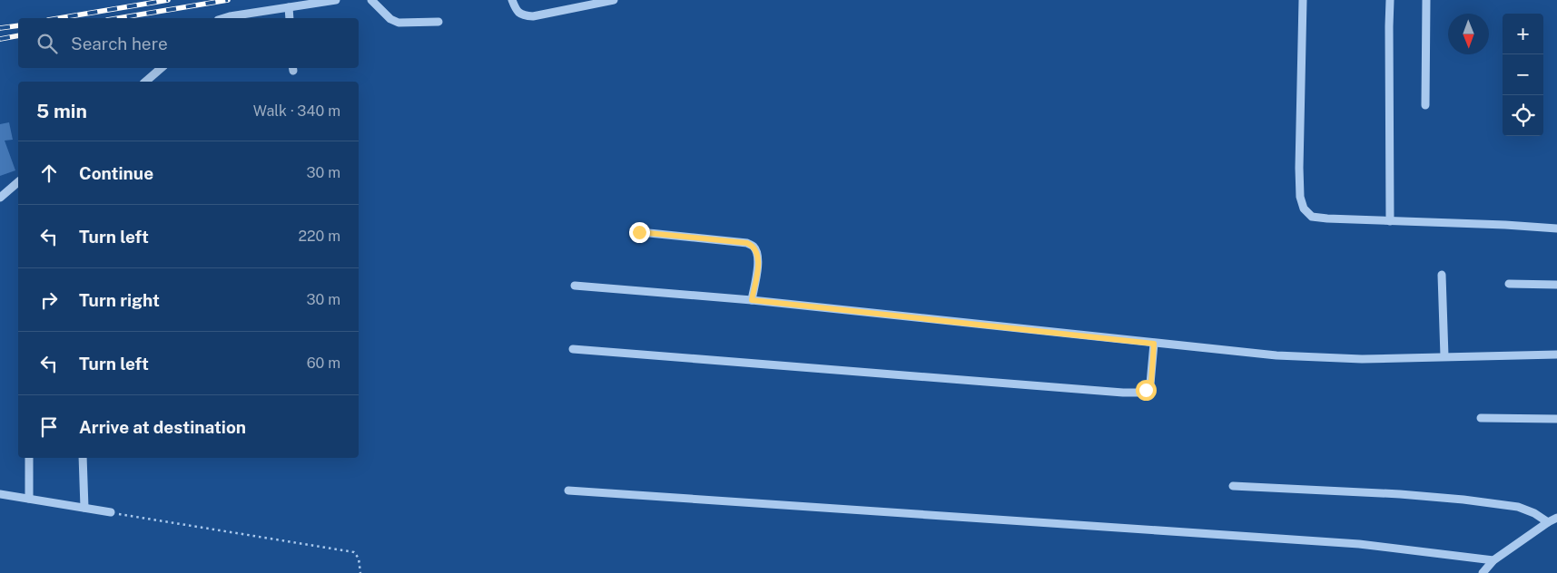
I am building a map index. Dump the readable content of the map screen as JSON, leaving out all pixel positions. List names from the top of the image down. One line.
{"north":"bottom","page":{"map_buttons":["+","−"],"search":"Search here","heading":["5 min","Walk · 340 m"],"list":[["Continue","30 m"],["Turn left","220 m"],["Turn right","30 m"],["Turn left","60 m"],"Arrive at destination"]}}
